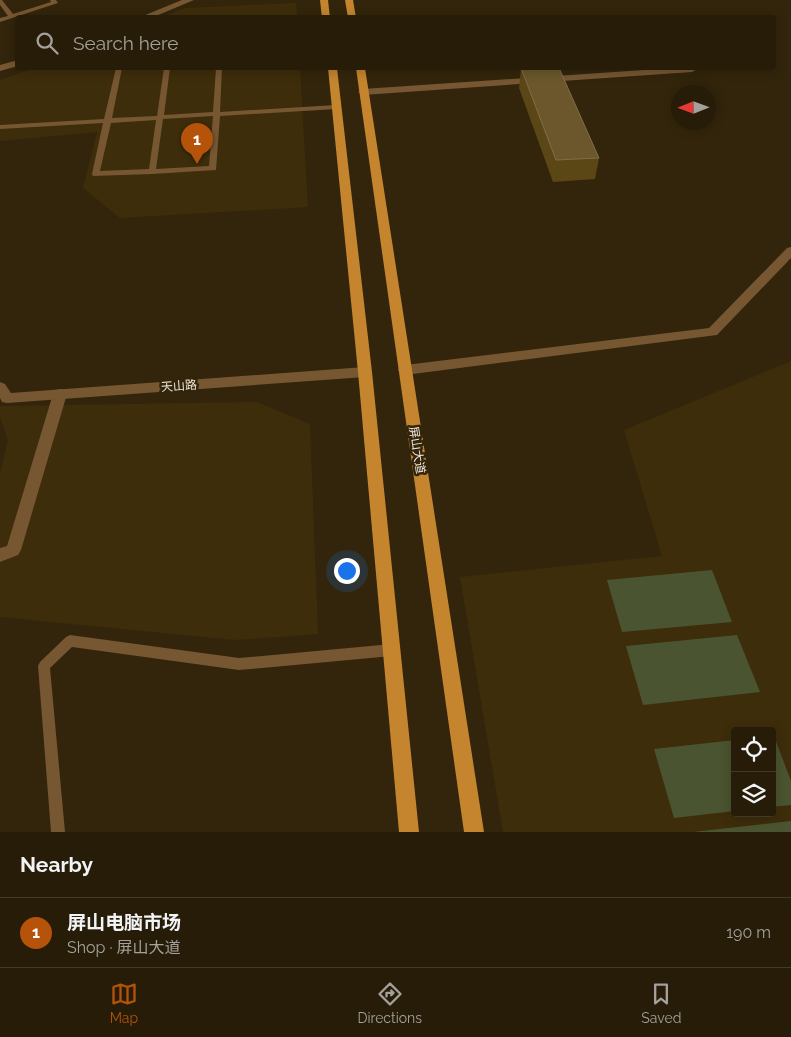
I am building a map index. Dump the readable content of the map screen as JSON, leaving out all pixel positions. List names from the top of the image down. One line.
{"streets":{"main road":["屏山大道"],"street":["天山路"]},"north":"left","page":{"search":"Search here","pins":"1","heading":"Nearby","list":[{"mark":"1","name":"屏山电脑市场","note":"Shop · 屏山大道","value":"190 m"}],"nav":["Map","Directions","Saved"]}}
